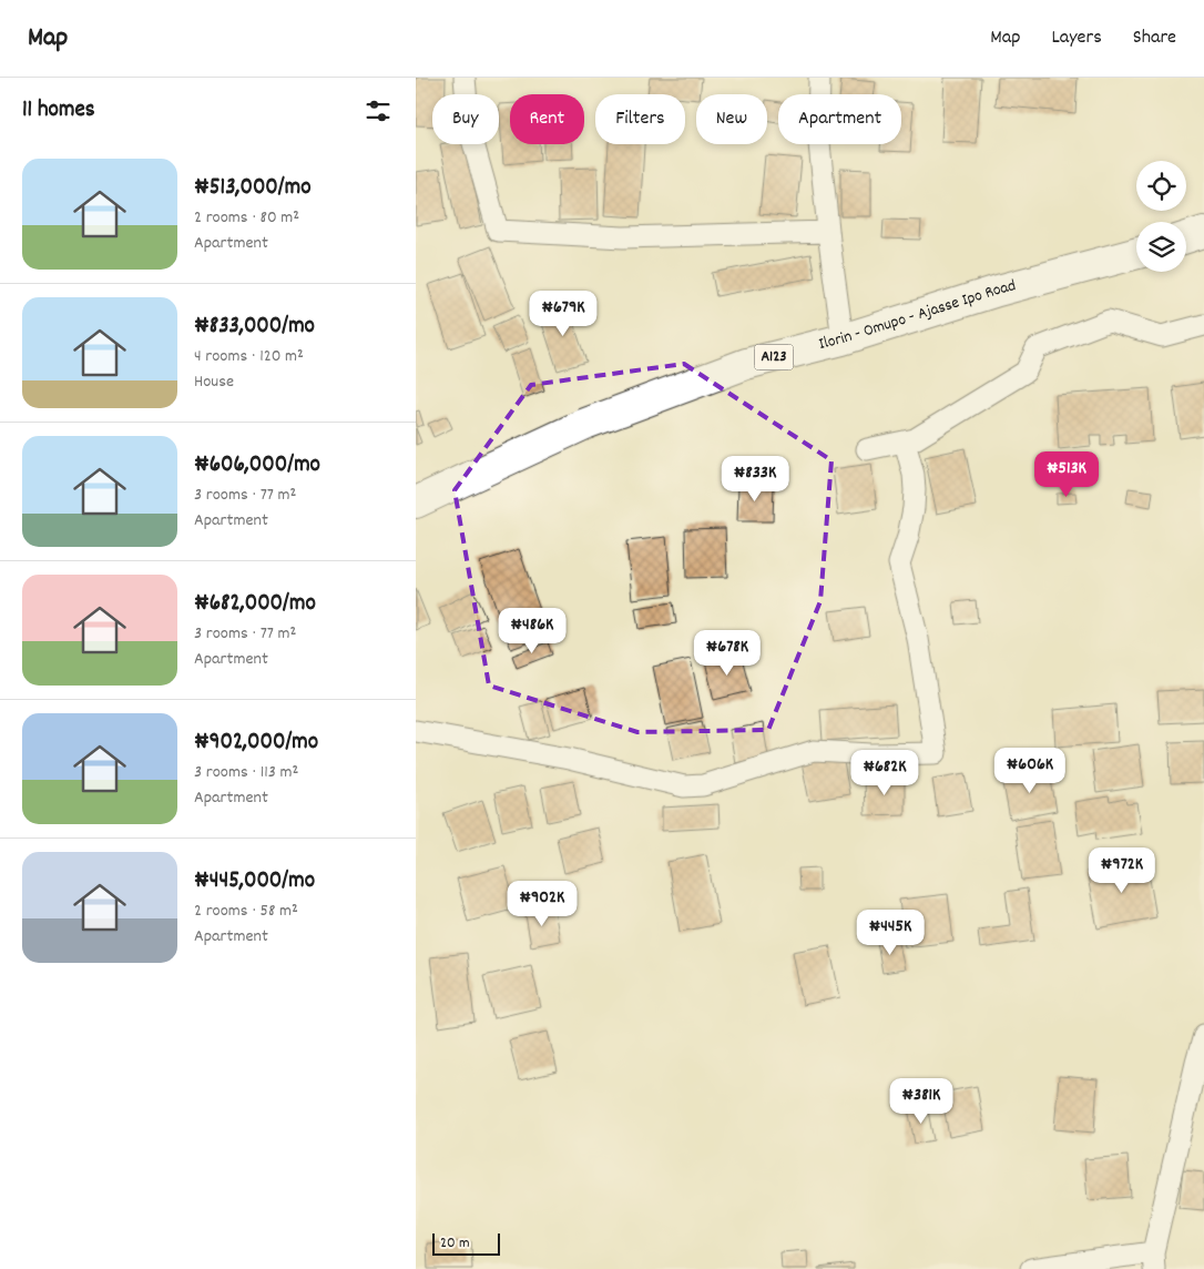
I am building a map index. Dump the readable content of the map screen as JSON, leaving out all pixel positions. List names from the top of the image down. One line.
{"streets":{"highway":["Ilorin - Omupo - Ajasse Ipo Road","A123"]},"scale_bar":"20 m","page":{"header":"Map","nav":["Map","Layers","Share"],"heading":"11 homes","chip":["Buy","Rent","Filters","New","Apartment"],"list":[{"name":"₦513,000/mo","note":"2 rooms · 80 m² · Apartment"},{"name":"₦833,000/mo","note":"4 rooms · 120 m² · House"},{"name":"₦606,000/mo","note":"3 rooms · 77 m² · Apartment"},{"name":"₦682,000/mo","note":"3 rooms · 77 m² · Apartment"},{"name":"₦902,000/mo","note":"3 rooms · 113 m² · Apartment"},{"name":"₦445,000/mo","note":"2 rooms · 58 m² · Apartment"}],"price":["₦679K","₦513K","₦833K","₦486K","₦678K","₦606K","₦682K","₦972K","₦902K","₦445K","₦381K"],"scale":"20 m"}}
